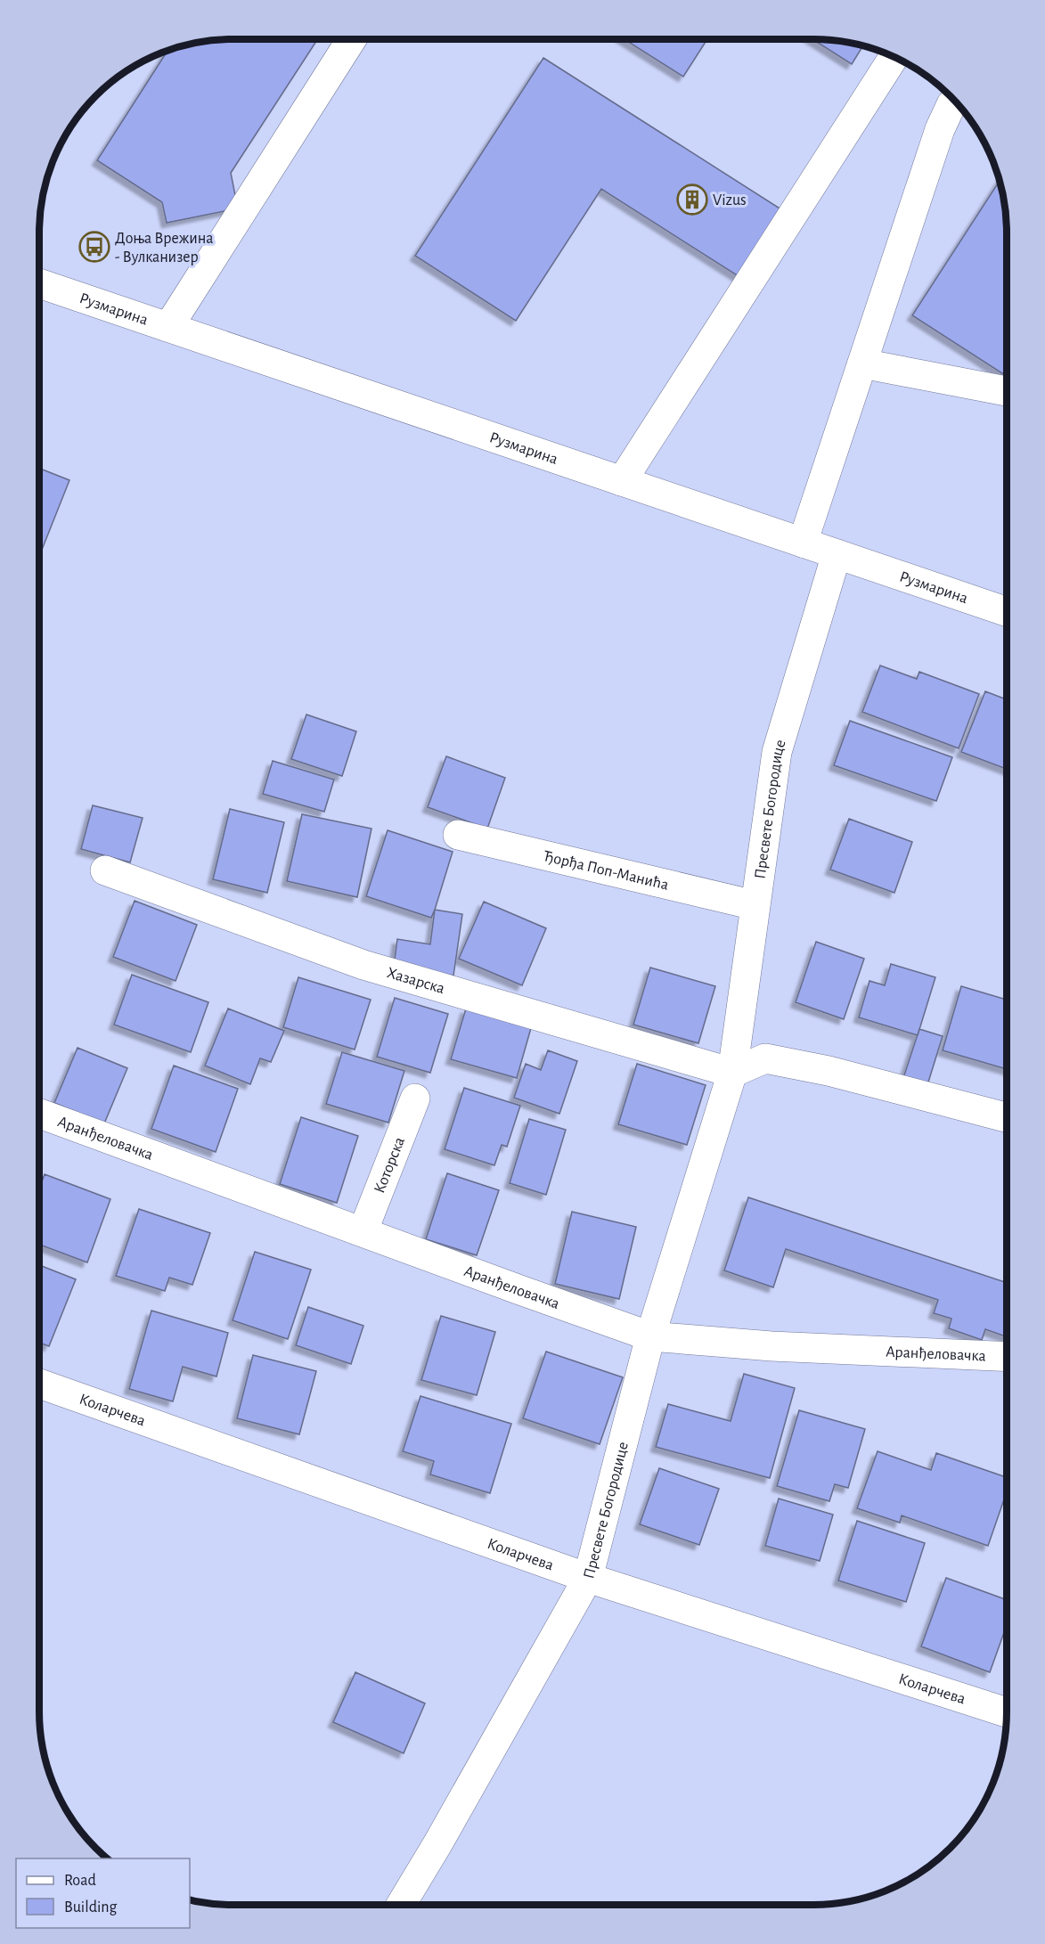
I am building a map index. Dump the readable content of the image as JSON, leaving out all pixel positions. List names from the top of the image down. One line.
{"streets":{"street":["Рузмарина","Пресвете Богородице","Ђорђа Поп-Манића","Хазарска","Аранђеловачка","Которска","Коларчева"]},"crossings":[["Рузмарина","Пресвете Богородице"],["Пресвете Богородице","Ђорђа Поп-Манића"],["Пресвете Богородице","Хазарска"],["Пресвете Богородице","Аранђеловачка"],["Пресвете Богородице","Коларчева"],["Аранђеловачка","Которска"]],"places":{"building":["Vizus"],"bus stop":["Доња Врежина - Вулканизер"]},"legend":["Road","Building"]}
